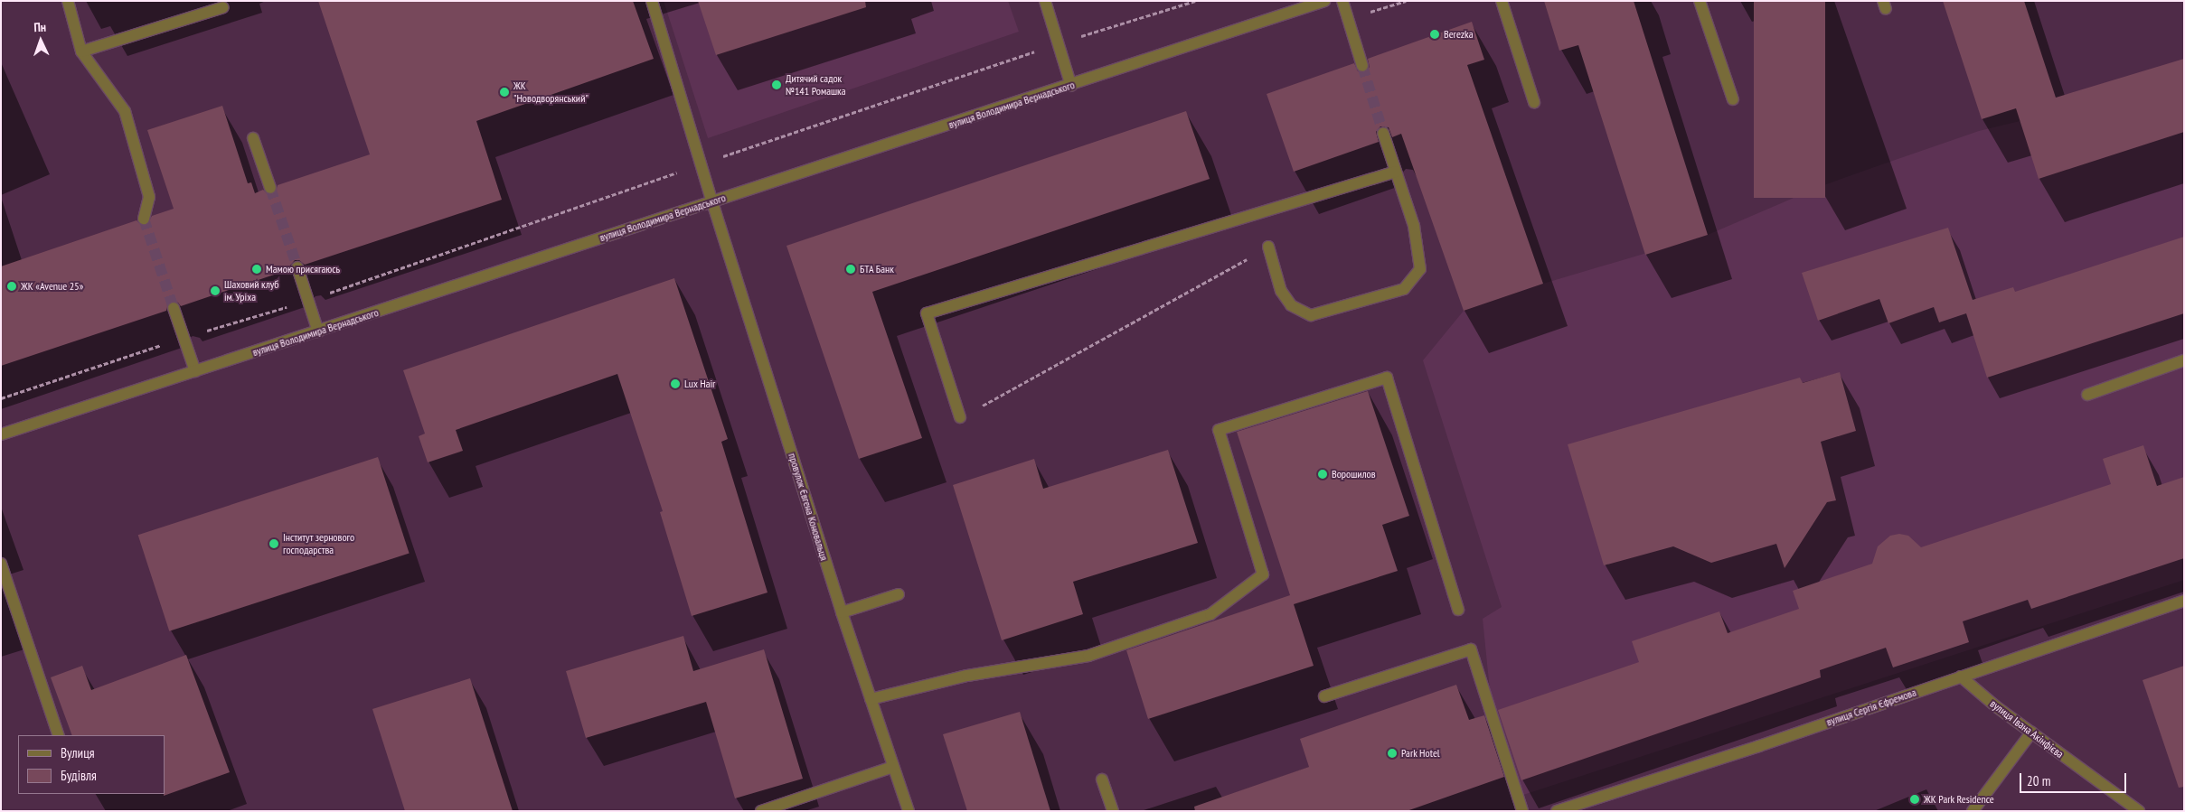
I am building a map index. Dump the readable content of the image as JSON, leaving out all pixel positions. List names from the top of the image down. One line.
{"streets":{"street":["вулиця Володимира Вернадського","провулок Євгена Коновальця","вулиця Сергія Єфремова","вулиця Івана Акінфієва"]},"crossings":[["вулиця Володимира Вернадського","провулок Євгена Коновальця"],["вулиця Сергія Єфремова","вулиця Івана Акінфієва"]],"places":["Berezka","Дитячий садок №141 Ромашка","ЖК \"Новодворянський\"","Мамою присягаюсь","БТА Банк","ЖК «Avenue 25»","Шаховий клуб ім. Уріха","Lux Hair","Ворошилов","Інститут зернового господарства","Park Hotel","ЖК Park Residence"],"legend":["Вулиця","Будівля"],"scale_bar":"20 m","north":"top"}
